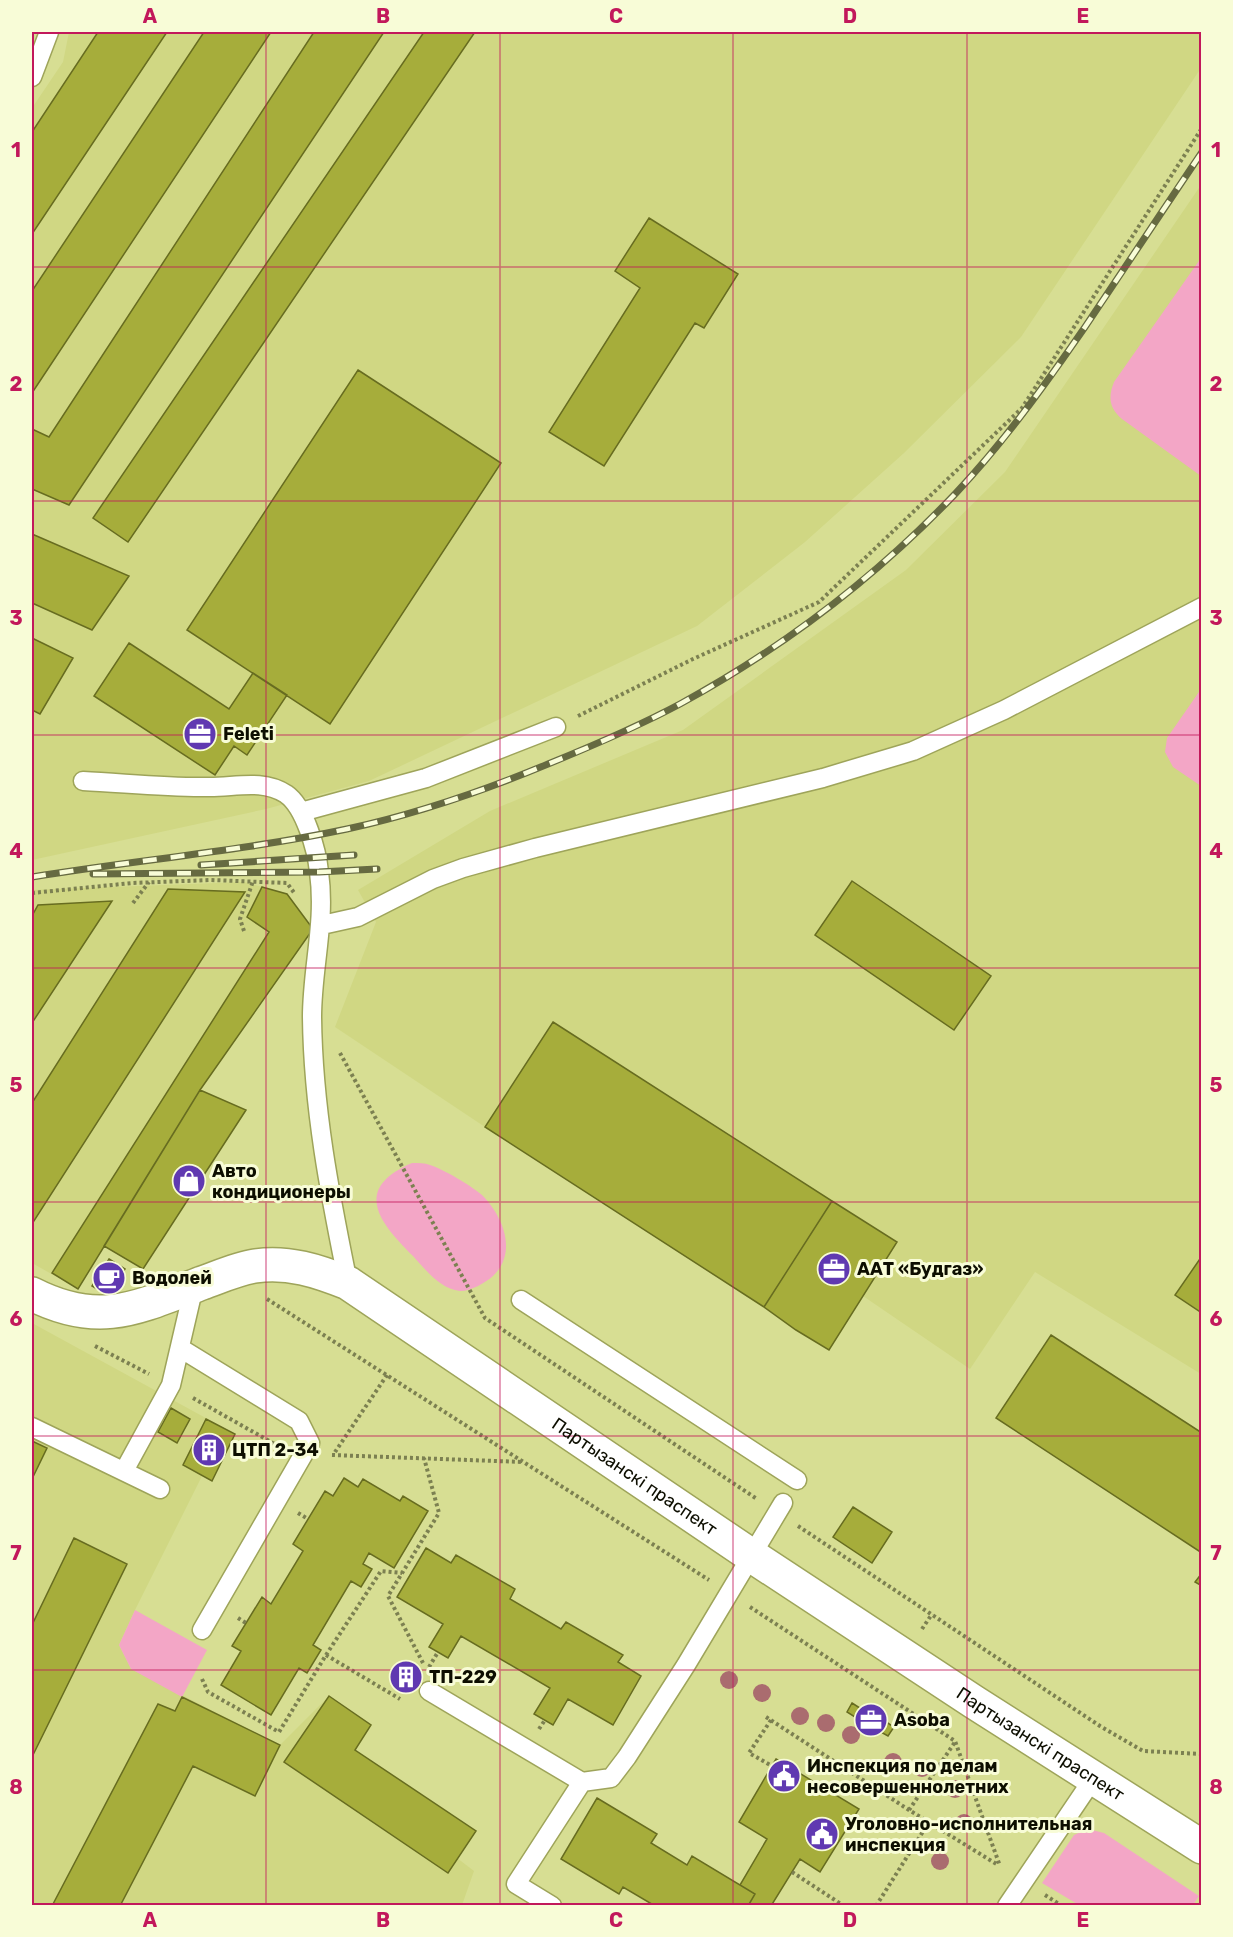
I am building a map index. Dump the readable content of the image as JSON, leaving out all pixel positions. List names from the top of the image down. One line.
{"streets":{"street":["Партызанскі праспект"]},"places":{"office":["Feleti","ААТ «Будгаз»","Asoba"],"shop":["Авто кондиционеры"],"cafe":["Водолей"],"building":["ЦТП 2-34","ТП-229"],"public building":["Инспекция по делам несовершеннолетних","Уголовно-исполнительная инспекция"]},"grid":{"columns":["A","B","C","D","E"],"rows":["1","2","3","4","5","6","7","8"]}}
